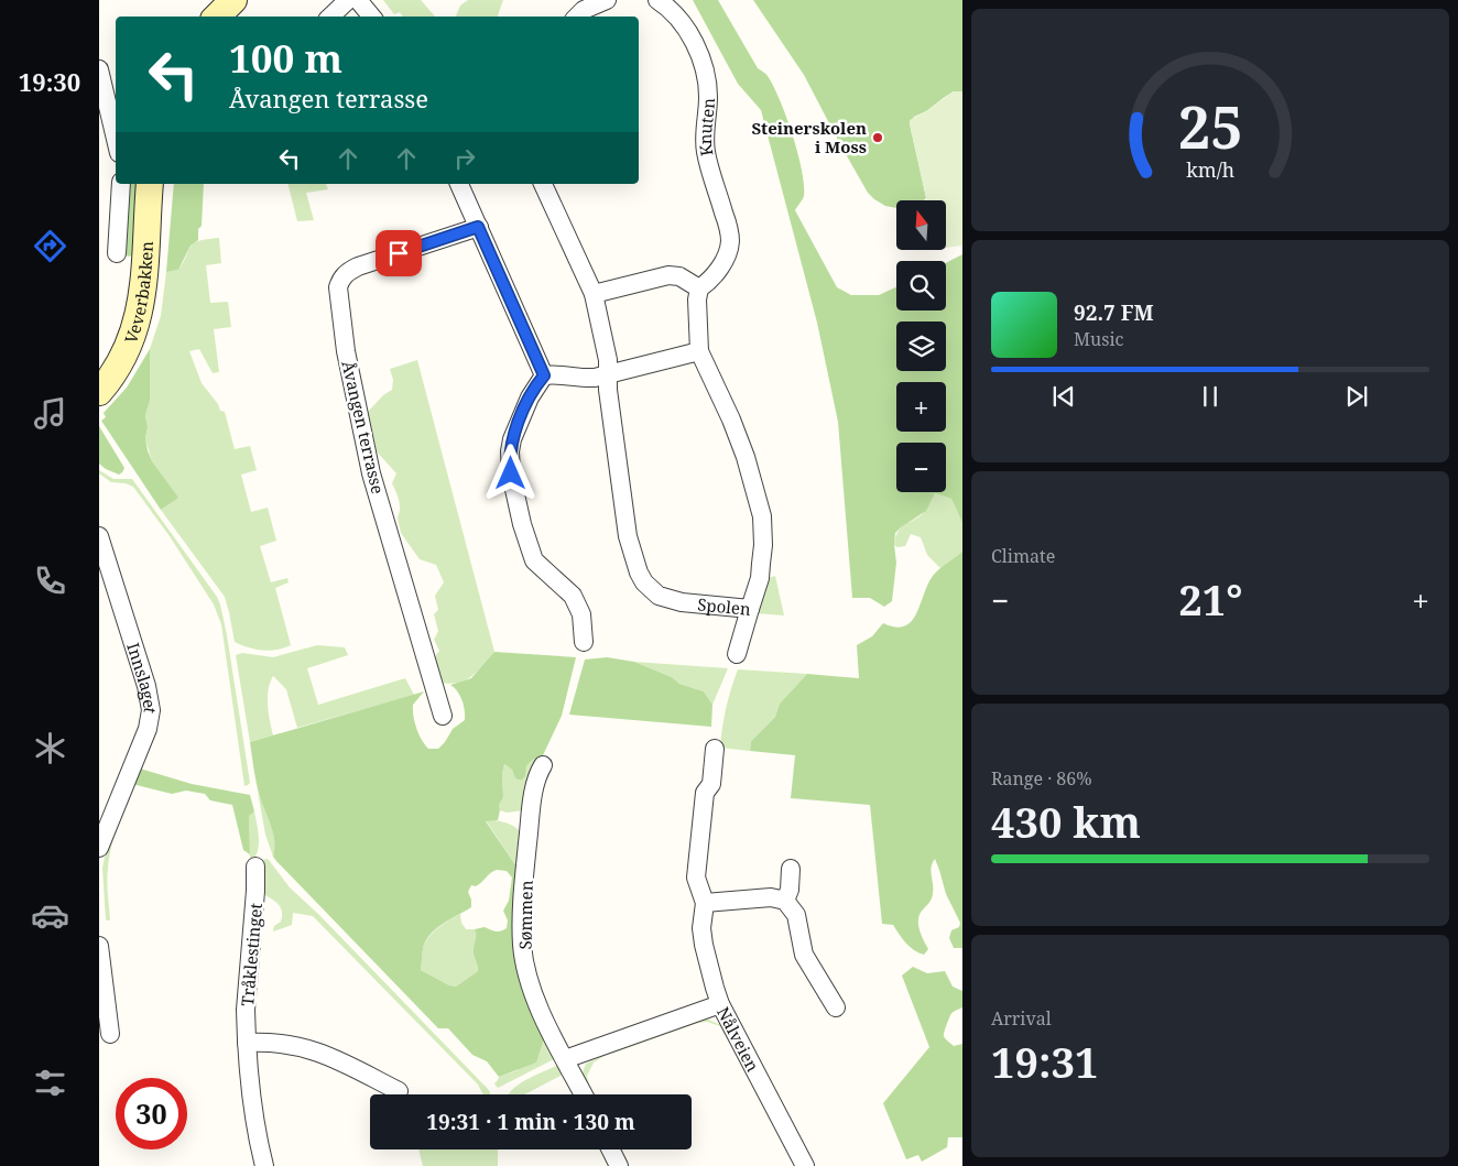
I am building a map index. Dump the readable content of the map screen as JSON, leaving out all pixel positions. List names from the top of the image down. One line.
{"streets":{"street":["Knuten","Veverbakken","Åvangen terrasse","Spolen","Innslaget","Sømmen","Tråklestinget","Nålveien"]},"places":["Steinerskolen i Moss"],"north":"top","page":{"tabs":"19:30","turn":["100 m","Åvangen terrasse"],"map_buttons":["+","−"],"song":["92.7 FM","Music"],"tile":["Climate",["Range · 86%","430 km"],["Arrival","19:31"]],"heat":["−","21°","+"],"limit":"30","trip":"19:31 · 1 min · 130 m","gauge":["25","km/h"]}}
